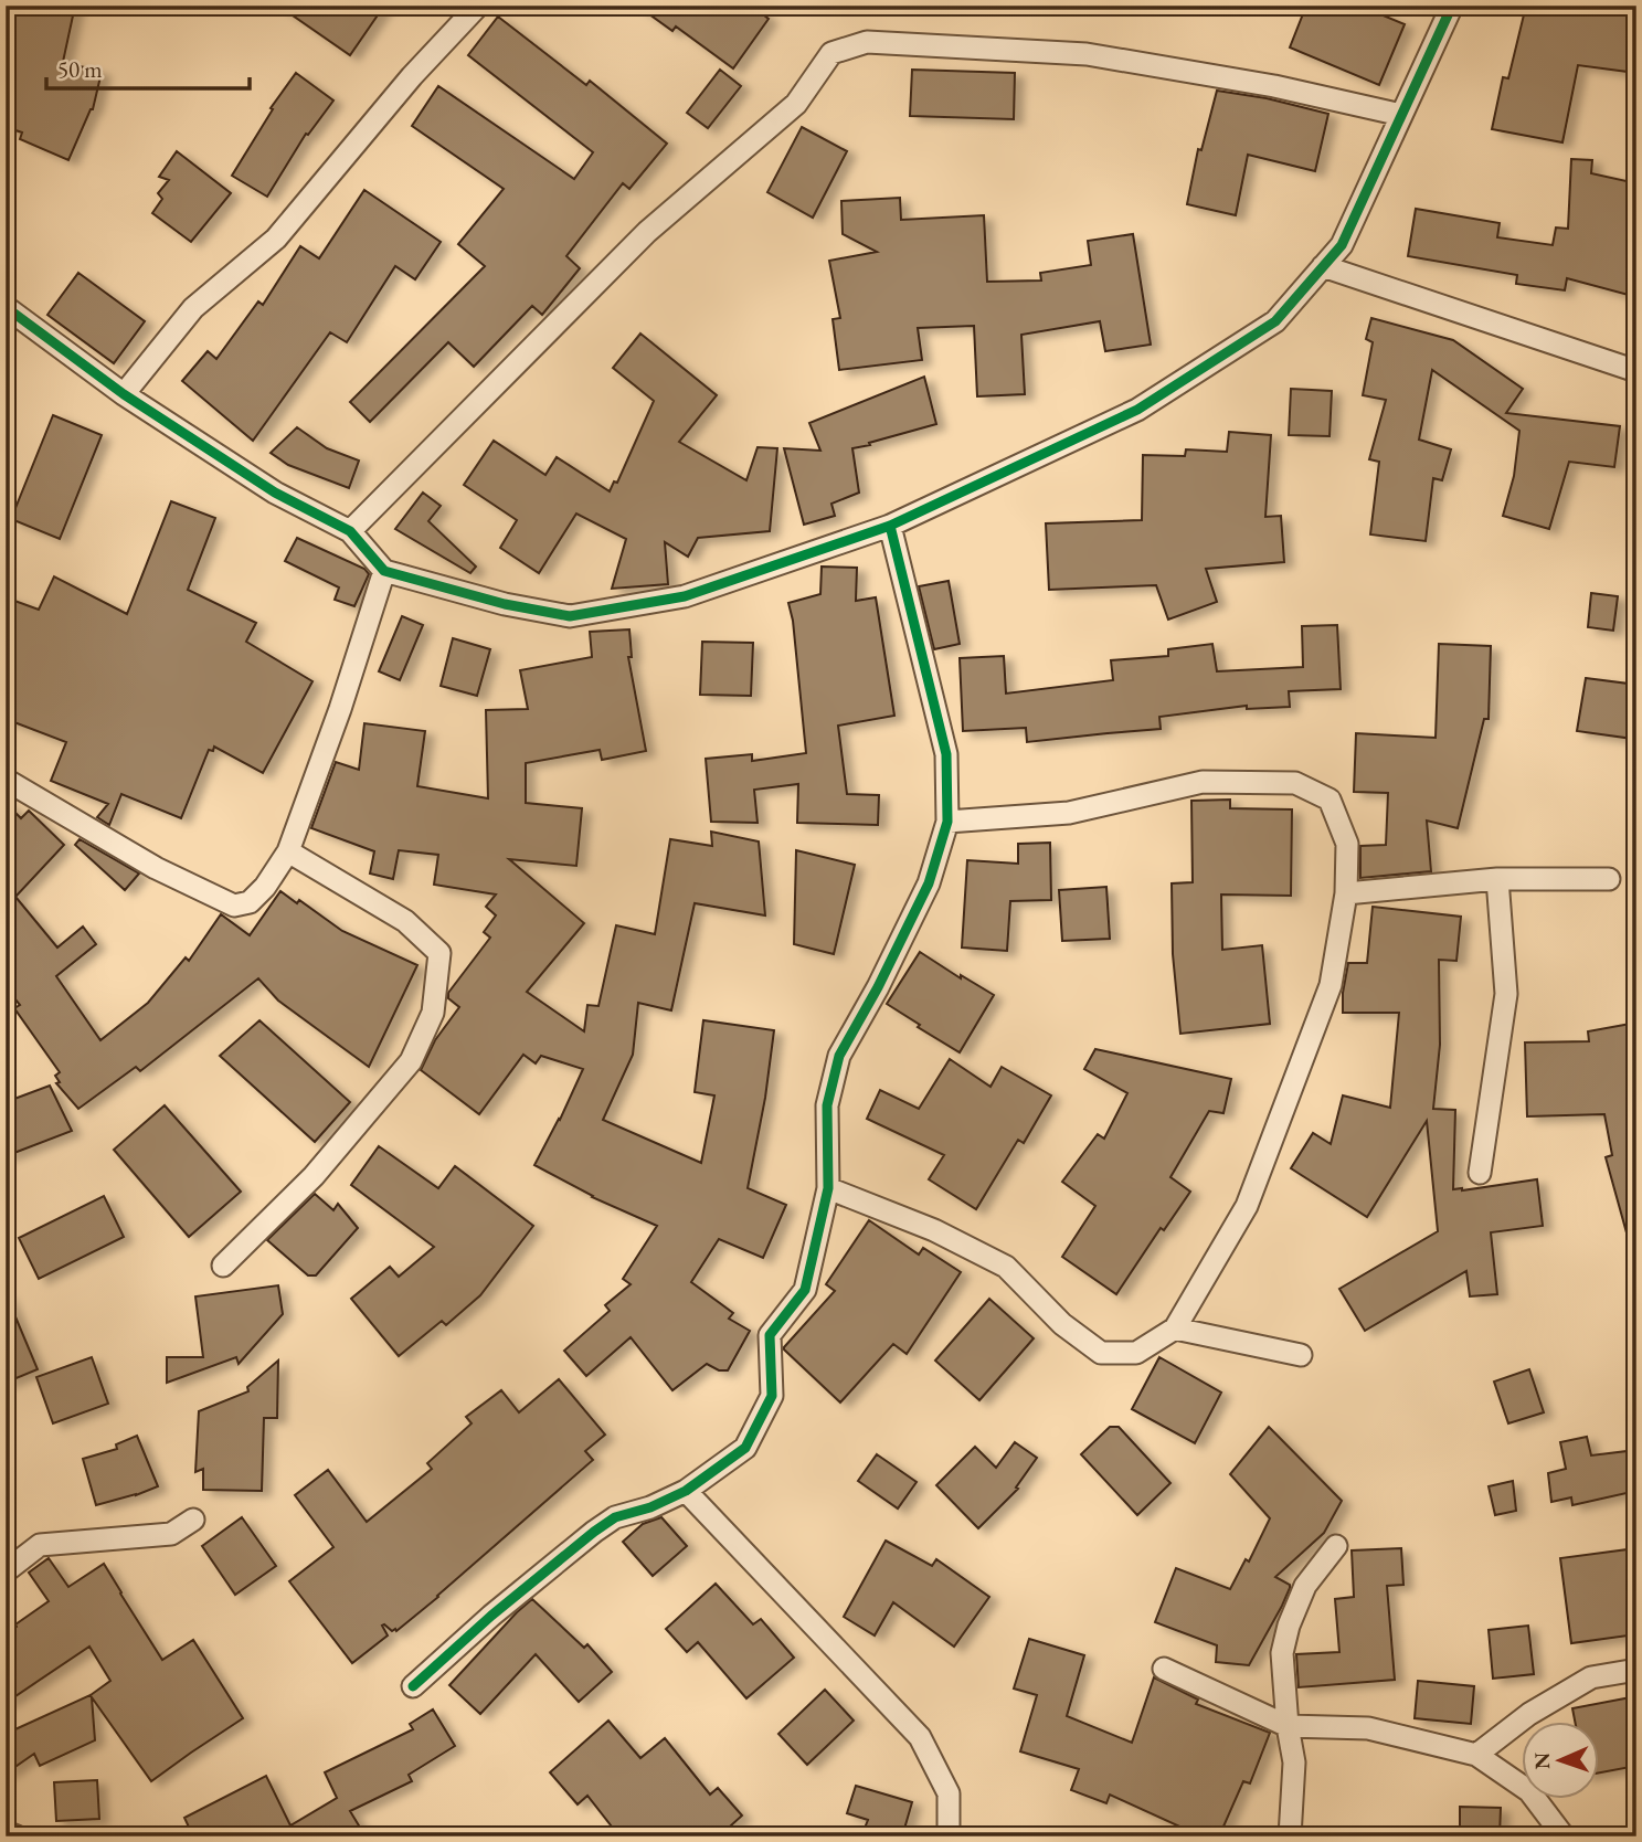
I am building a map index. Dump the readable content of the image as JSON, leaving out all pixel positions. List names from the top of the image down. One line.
{"scale_bar":"50 m","north":"left"}
